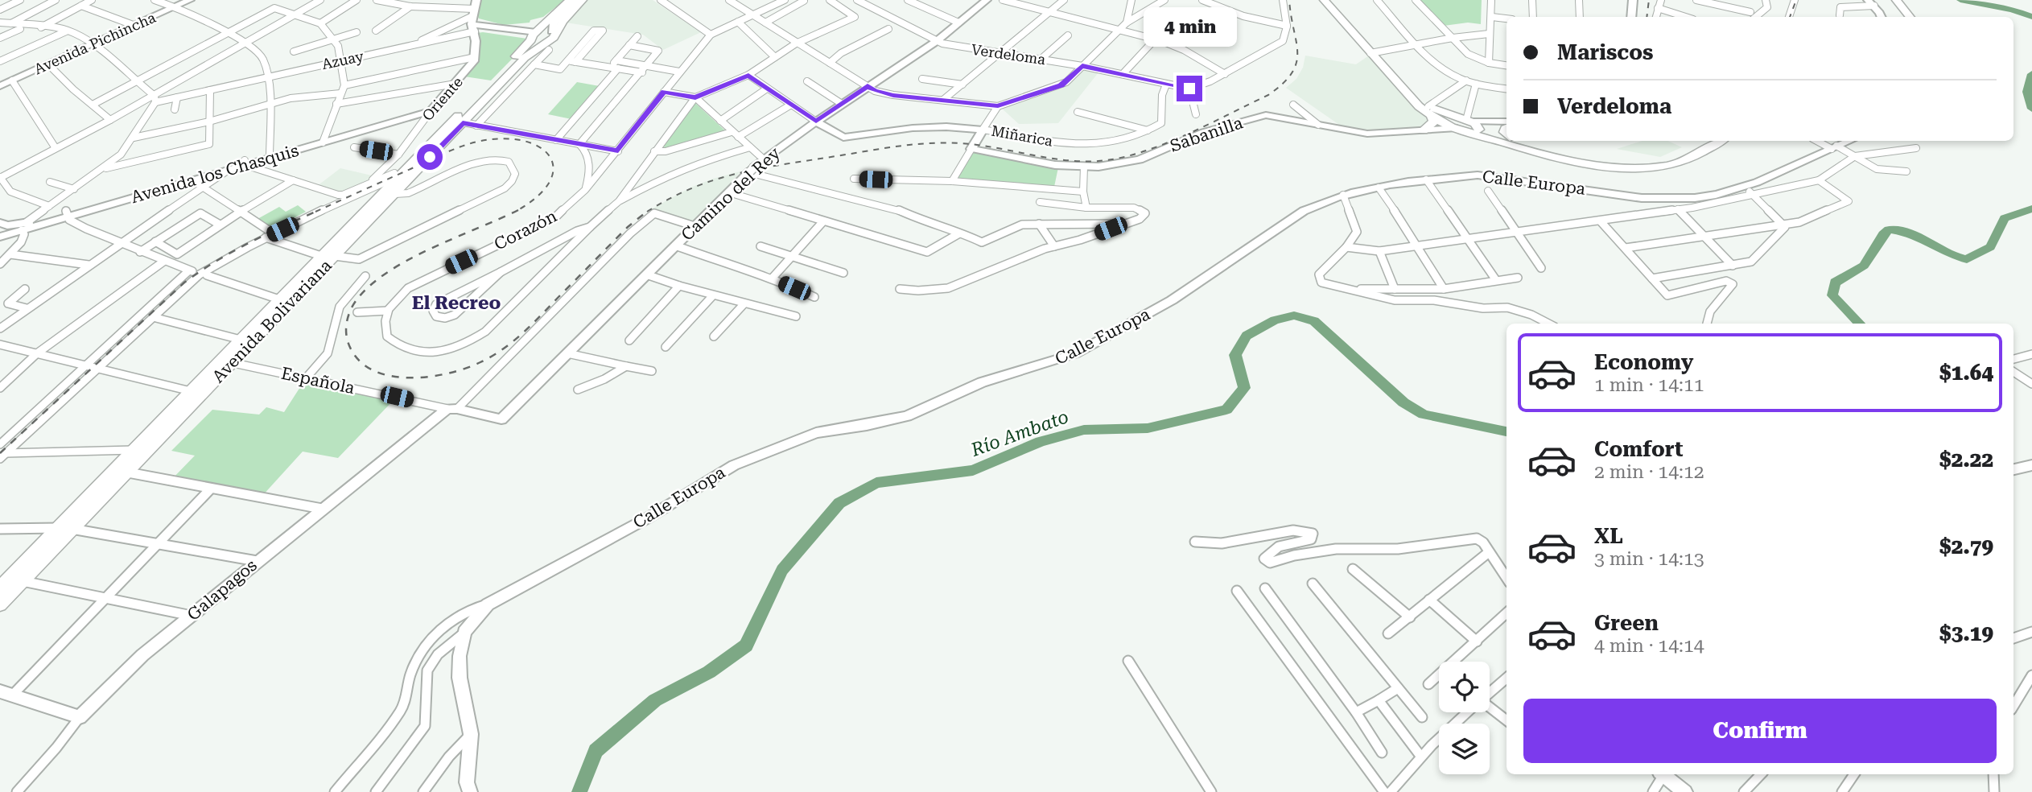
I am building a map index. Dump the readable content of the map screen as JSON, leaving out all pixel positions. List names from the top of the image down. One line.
{"streets":{"main road":["Avenida Bolivariana"],"street":["Avenida Pichincha","Verdeloma","Azuay","Oriente","Sabanilla","Miñarica","Avenida los Chasquis","Calle Europa","Camino del Rey","Corazón","Española","Galapagos"]},"crossings":[["Verdeloma","Camino del Rey"],["Azuay","Avenida Bolivariana"],["Oriente","Avenida los Chasquis"],["Miñarica","Camino del Rey"],["Camino del Rey","Española"],["Avenida Bolivariana","Española"],["Española","Galapagos"]],"districts":["El Recreo"],"water":["Río Ambato"],"page":{"bubble":"4 min","banner":["Mariscos","Verdeloma"],"list":[{"name":"Economy","note":"1 min · 14:11","value":"$1.64"},{"name":"Comfort","note":"2 min · 14:12","value":"$2.22"},{"name":"XL","note":"3 min · 14:13","value":"$2.79"},{"name":"Green","note":"4 min · 14:14","value":"$3.19"}],"buttons":"Confirm"}}
